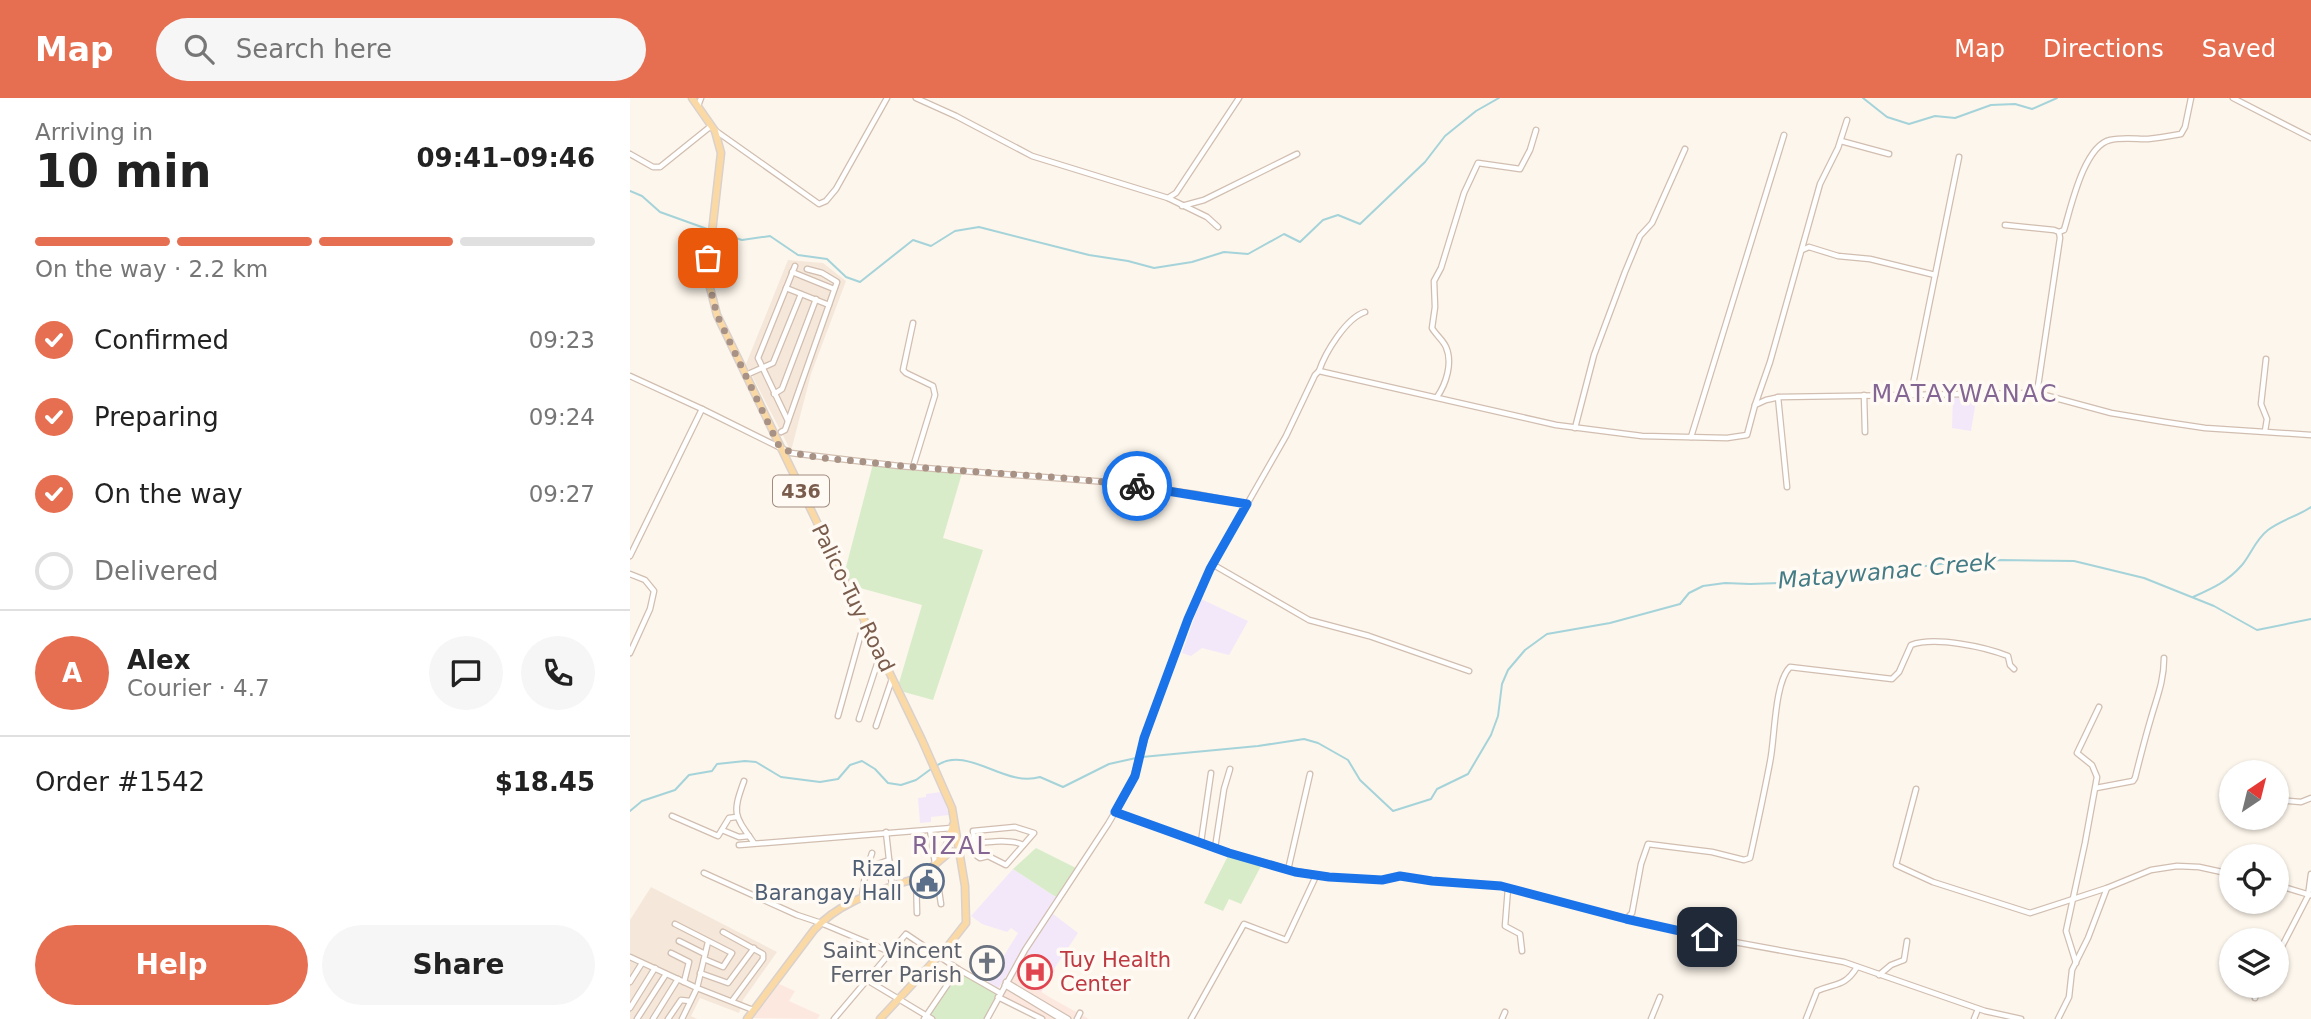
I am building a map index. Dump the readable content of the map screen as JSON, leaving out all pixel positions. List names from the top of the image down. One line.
{"streets":{"main road":["436","Palico-Tuy Road"]},"crossings":[["436","Palico-Tuy Road"]],"districts":["MATAYWANAC","RIZAL"],"water":["Mataywanac Creek"],"places":{"public building":["Rizal Barangay Hall"],"church":["Saint Vincent Ferrer Parish"],"hospital":["Tuy Health Center"]},"north":"top right","page":{"header":"Map","search":"Search here","nav":["Map","Directions","Saved"],"heading":["10 min","Arriving in","09:41–09:46"],"panel":["Alex","Courier · 4.7","Order #1542","$18.45"],"bar":"On the way · 2.2 km","list":[["Confirmed","09:23"],["Preparing","09:24"],["On the way","09:27"],"Delivered"],"round":"A","buttons":["Help","Share"]}}
